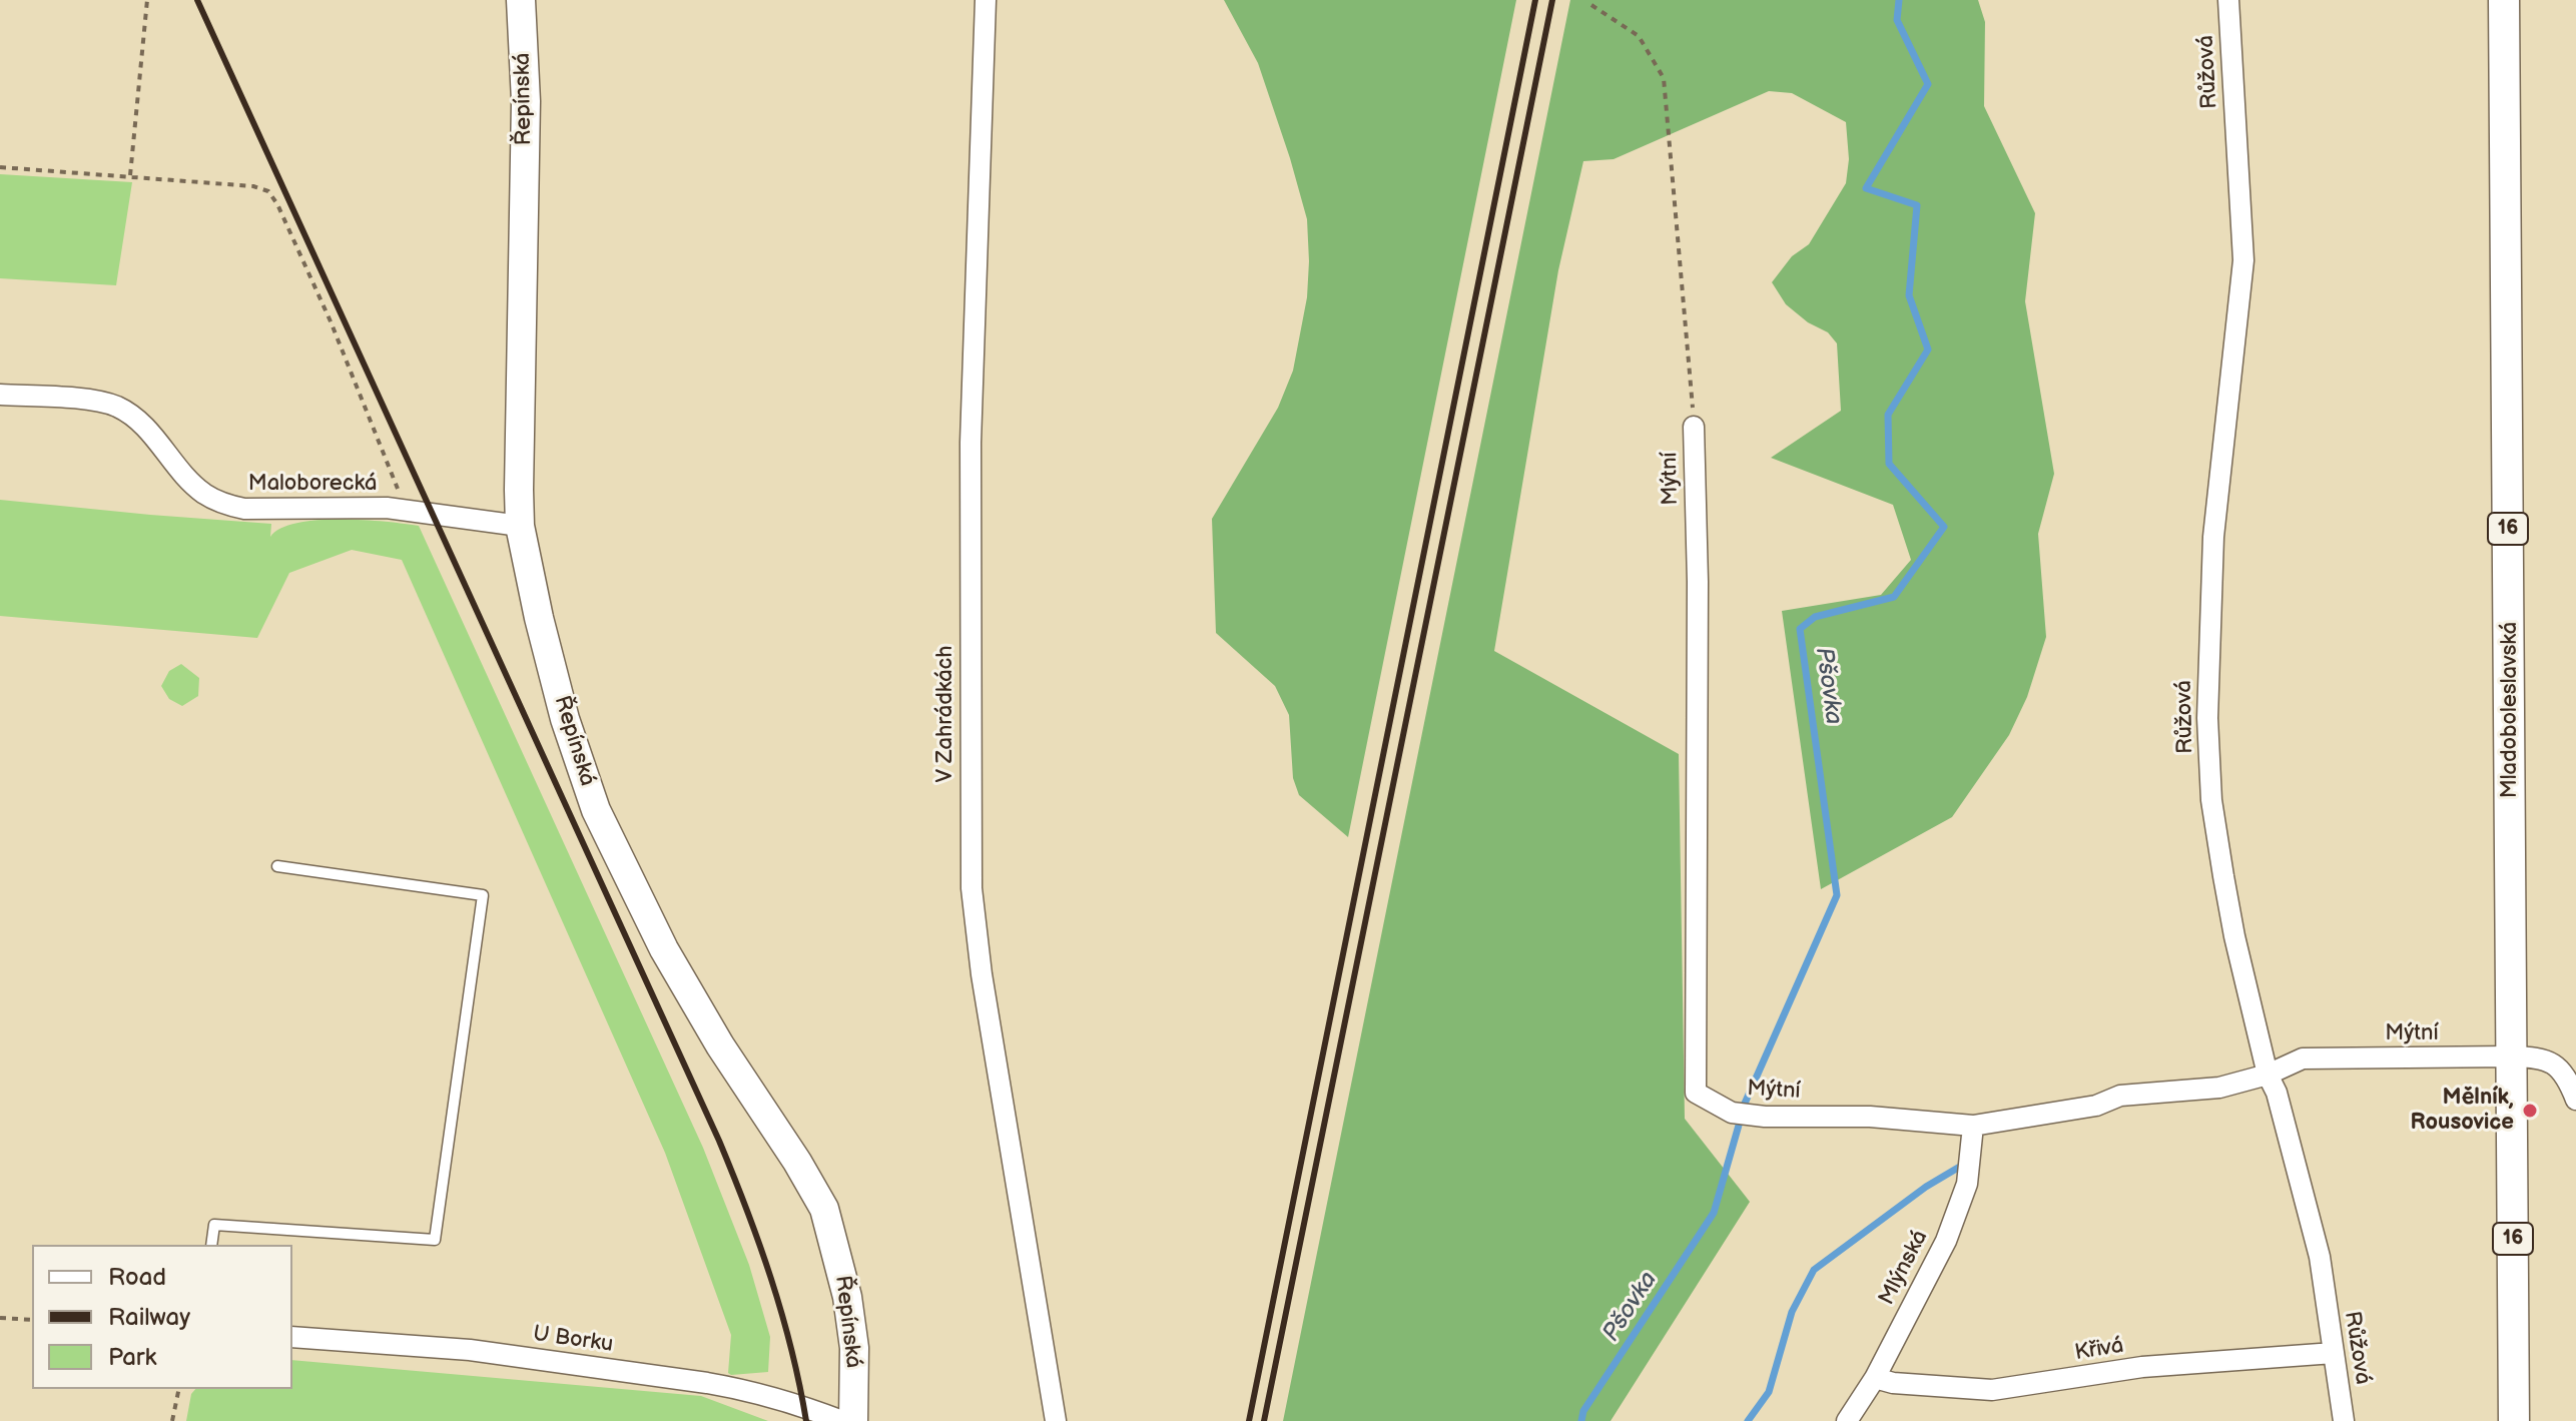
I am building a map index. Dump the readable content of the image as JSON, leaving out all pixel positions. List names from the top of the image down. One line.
{"streets":{"main road":["16","Mladoboleslavská"],"street":["Růžová","Řepínská","Mýtní","Maloborecká","V Zahrádkách","Mlýnská","U Borku","Křivá"]},"crossings":[["Růžová","Mýtní"],["Růžová","Křivá"],["Řepínská","Maloborecká"],["Mýtní","Mladoboleslavská"],["Mýtní","Mlýnská"],["Mlýnská","Křivá"]],"water":["Pšovka"],"places":["Mělník, Rousovice"],"legend":["Road","Railway","Park"]}
